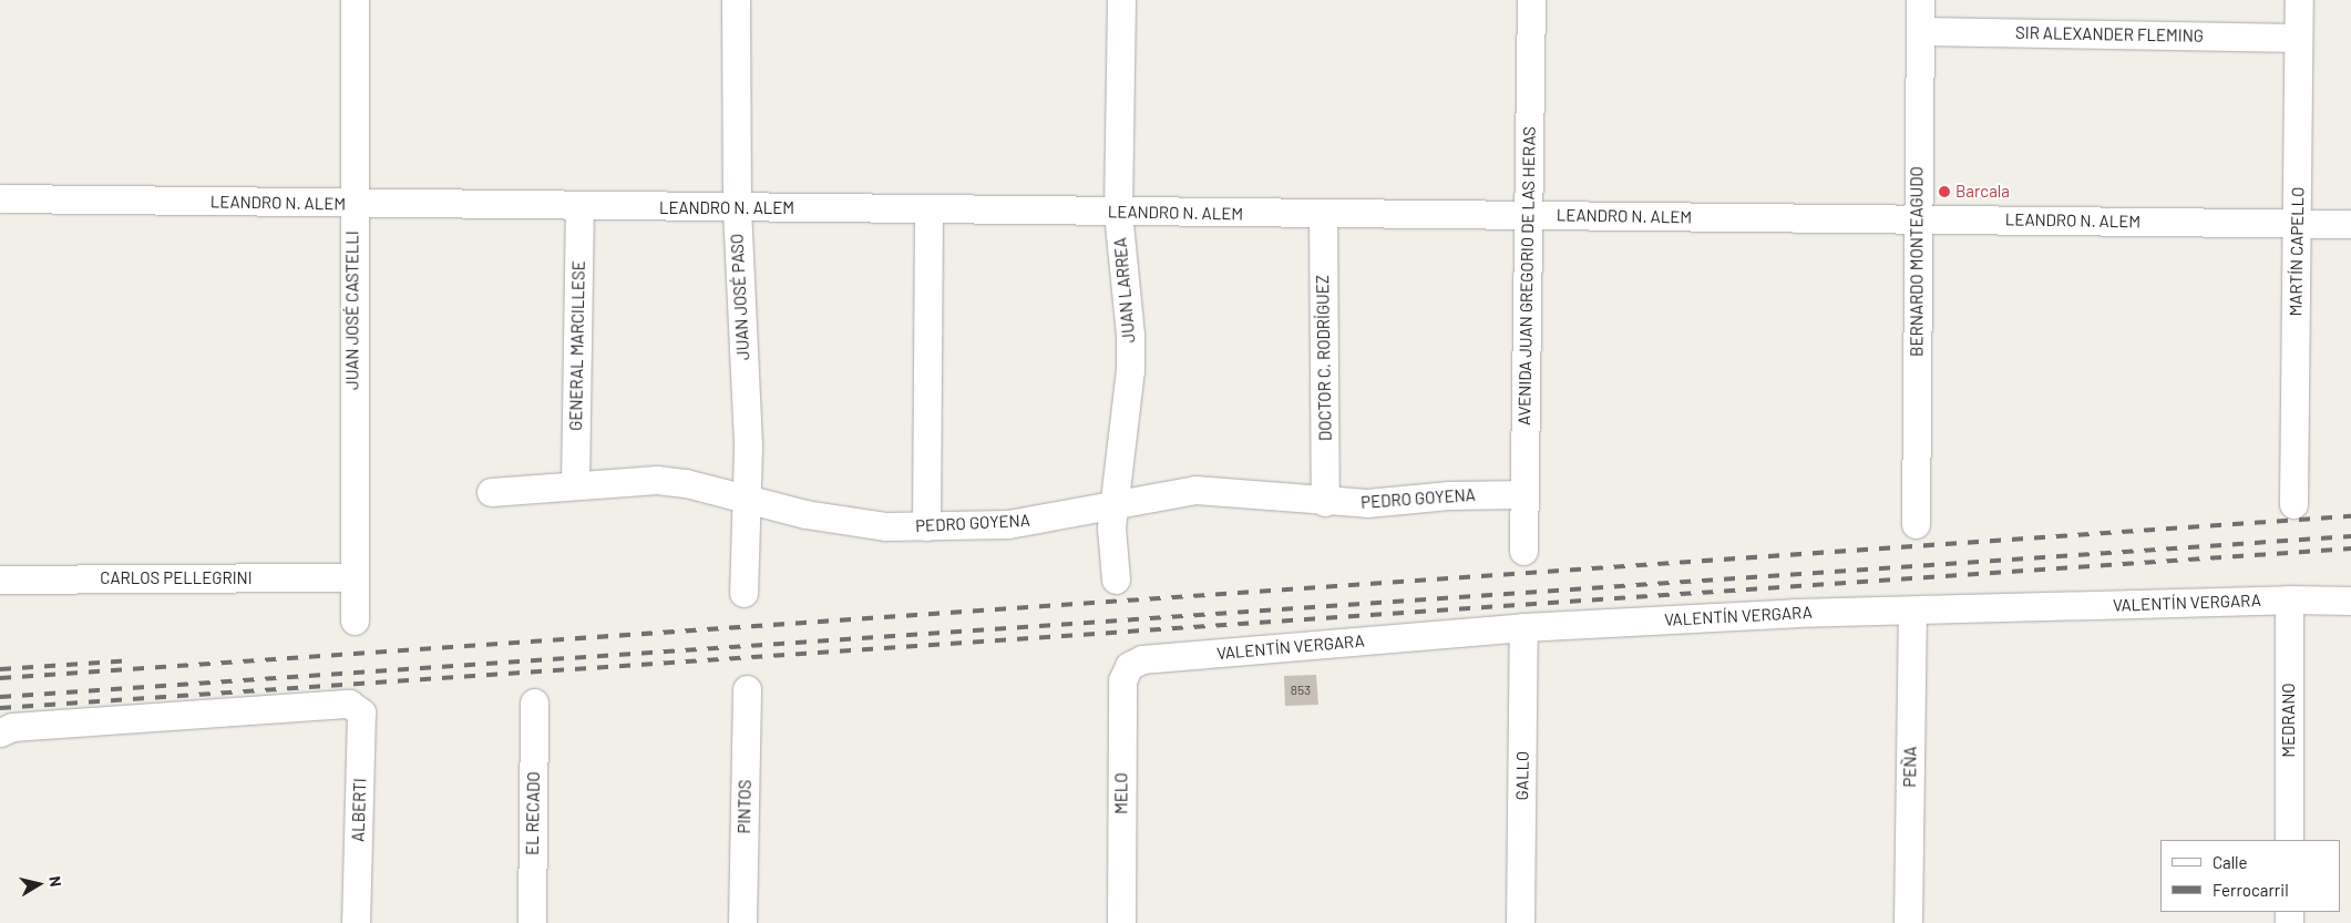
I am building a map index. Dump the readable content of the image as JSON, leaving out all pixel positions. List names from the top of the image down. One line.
{"streets":{"street":["SIR ALEXANDER FLEMING","LEANDRO N. ALEM","MARTÍN CAPELLO","BERNARDO MONTEAGUDO","AVENIDA JUAN GREGORIO DE LAS HERAS","JUAN LARREA","JUAN JOSÉ PASO","JUAN JOSÉ CASTELLI","GENERAL MARCILLESE","DOCTOR C. RODRÍGUEZ","PEDRO GOYENA","CARLOS PELLEGRINI","VALENTÍN VERGARA","MEDRANO","PEÑA","GALLO","MELO","PINTOS","ALBERTI","EL RECADO"]},"crossings":[["SIR ALEXANDER FLEMING","MARTÍN CAPELLO"],["SIR ALEXANDER FLEMING","BERNARDO MONTEAGUDO"],["LEANDRO N. ALEM","MARTÍN CAPELLO"],["LEANDRO N. ALEM","BERNARDO MONTEAGUDO"],["LEANDRO N. ALEM","AVENIDA JUAN GREGORIO DE LAS HERAS"],["LEANDRO N. ALEM","JUAN LARREA"],["LEANDRO N. ALEM","JUAN JOSÉ PASO"],["LEANDRO N. ALEM","JUAN JOSÉ CASTELLI"],["LEANDRO N. ALEM","GENERAL MARCILLESE"],["LEANDRO N. ALEM","DOCTOR C. RODRÍGUEZ"],["AVENIDA JUAN GREGORIO DE LAS HERAS","PEDRO GOYENA"],["JUAN LARREA","PEDRO GOYENA"],["JUAN JOSÉ PASO","PEDRO GOYENA"],["JUAN JOSÉ CASTELLI","CARLOS PELLEGRINI"],["GENERAL MARCILLESE","PEDRO GOYENA"],["DOCTOR C. RODRÍGUEZ","PEDRO GOYENA"],["VALENTÍN VERGARA","MEDRANO"],["VALENTÍN VERGARA","PEÑA"],["VALENTÍN VERGARA","GALLO"],["VALENTÍN VERGARA","MELO"]],"places":["Barcala"],"house_numbers":["853"],"legend":["Calle","Ferrocarril"],"north":"right"}
